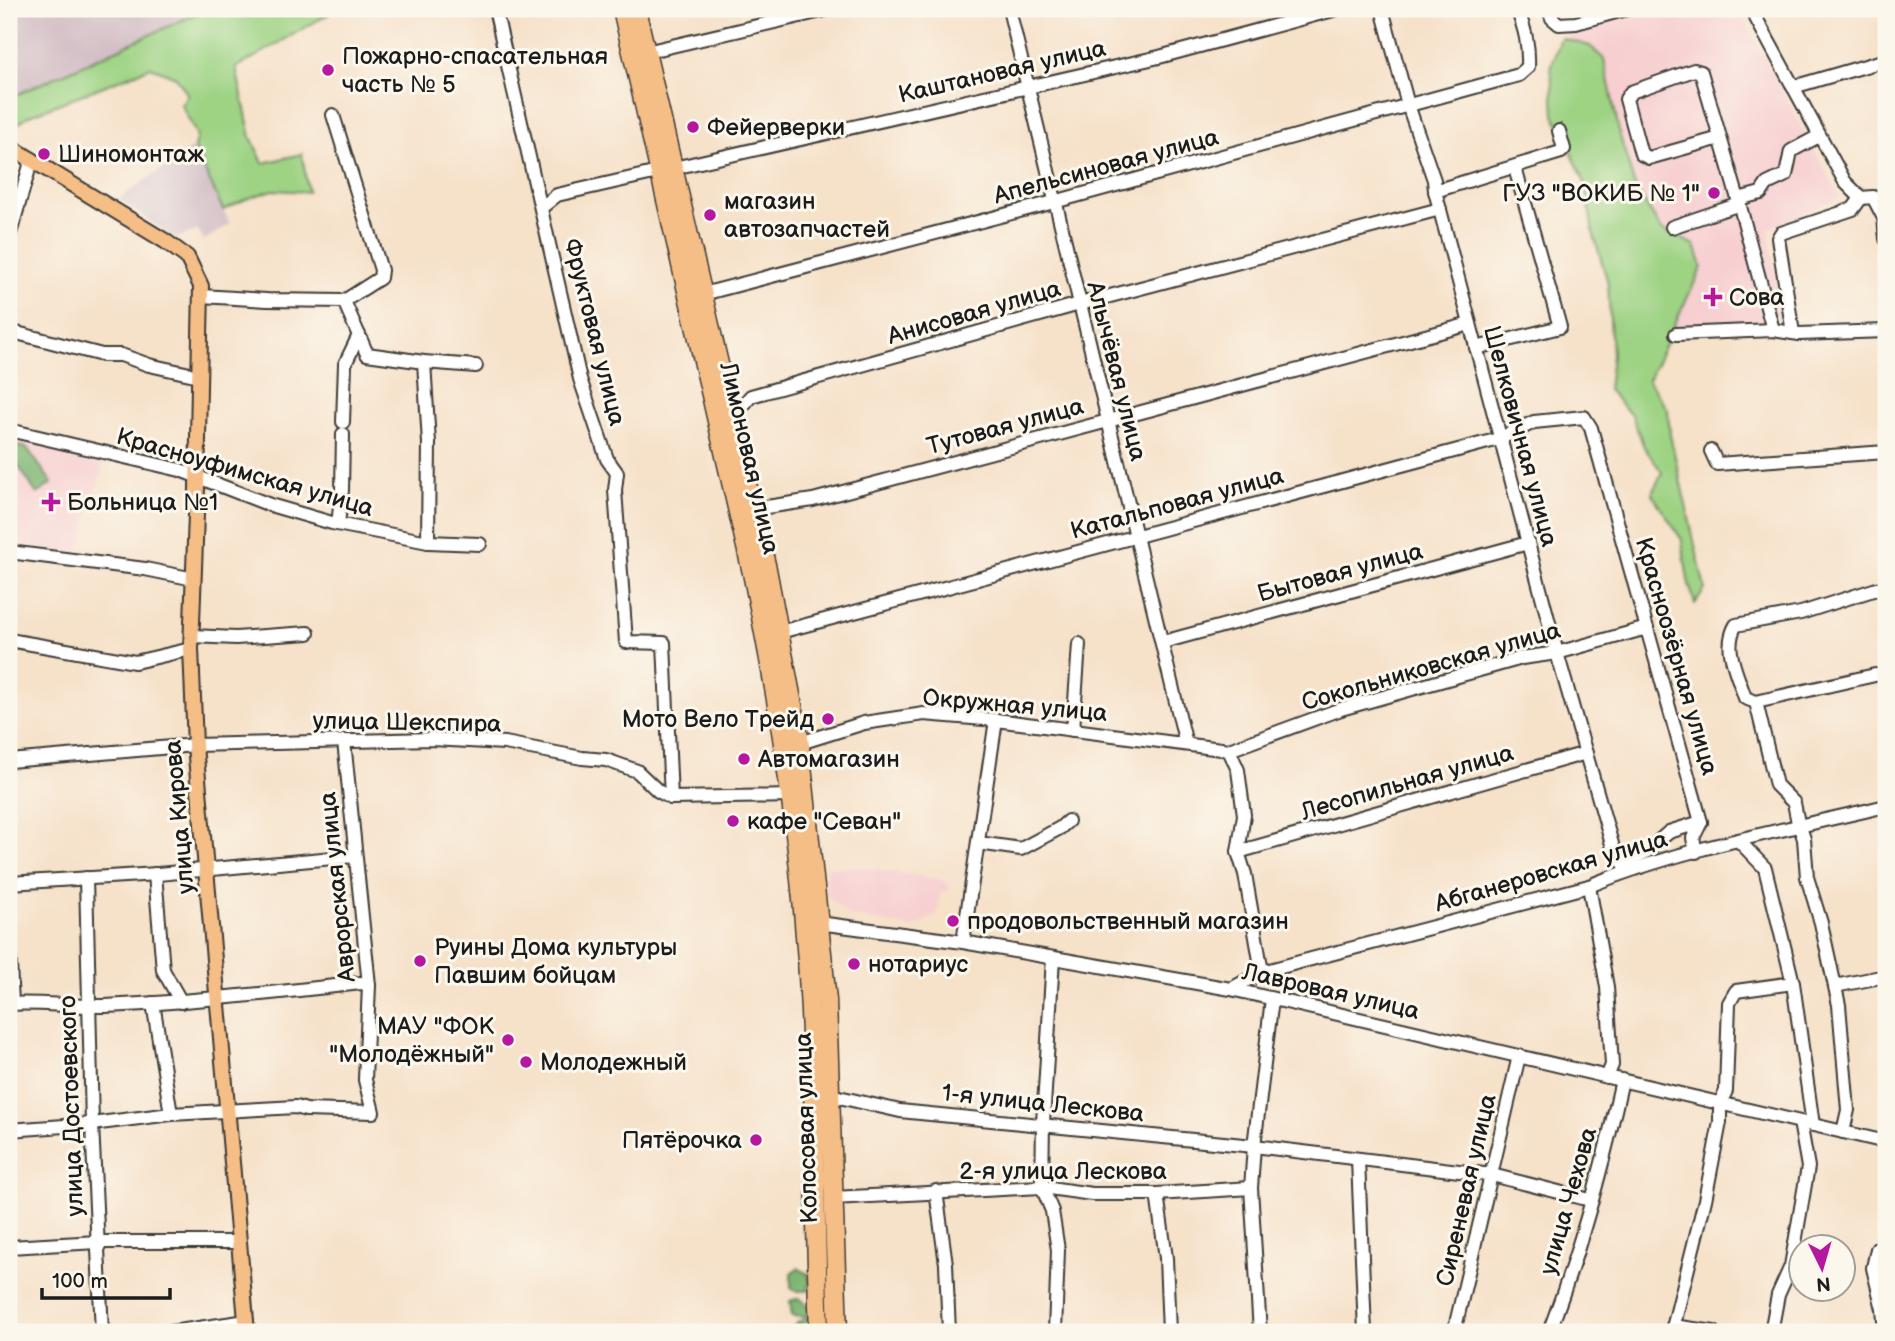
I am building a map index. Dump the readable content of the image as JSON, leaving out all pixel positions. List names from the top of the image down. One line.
{"streets":{"highway":["Лимоновая улица","Колосовая улица"],"main road":["улица Кирова"],"street":["Каштановая улица","Апельсиновая улица","Анисовая улица","Фруктовая улица","Алычёвая улица","Тутовая улица","Шелковичная улица","Красноуфимская улица","Катальповая улица","Бытовая улица","Красноозёрная улица","Сокольниковская улица","Окружная улица","улица Шекспира","Лесопильная улица","Абганеровская улица","Аврорская улица","Лавровая улица","1-я улица Лескова","улица Достоевского","2-я улица Лескова","Сиреневая улица","улица Чехова"]},"crossings":[["Каштановая улица","Фруктовая улица"],["Каштановая улица","Алычёвая улица"],["Каштановая улица","Лимоновая улица"],["Апельсиновая улица","Алычёвая улица"],["Апельсиновая улица","Шелковичная улица"],["Апельсиновая улица","Лимоновая улица"],["Анисовая улица","Алычёвая улица"],["Анисовая улица","Шелковичная улица"],["Анисовая улица","Лимоновая улица"],["Фруктовая улица","улица Шекспира"],["Алычёвая улица","Тутовая улица"],["Алычёвая улица","Катальповая улица"],["Алычёвая улица","Бытовая улица"],["Алычёвая улица","Окружная улица"],["Тутовая улица","Шелковичная улица"],["Тутовая улица","Лимоновая улица"],["Шелковичная улица","Катальповая улица"],["Шелковичная улица","Бытовая улица"],["Шелковичная улица","Сокольниковская улица"],["Шелковичная улица","Лесопильная улица"],["Шелковичная улица","Абганеровская улица"],["Лимоновая улица","Катальповая улица"],["Лимоновая улица","Окружная улица"],["Лимоновая улица","Лавровая улица"],["Лимоновая улица","Колосовая улица"],["Красноуфимская улица","улица Кирова"],["Катальповая улица","Красноозёрная улица"],["Красноозёрная улица","Сокольниковская улица"],["Сокольниковская улица","Окружная улица"],["улица Шекспира","улица Кирова"],["улица Шекспира","Аврорская улица"],["улица Кирова","Аврорская улица"],["Абганеровская улица","Лавровая улица"],["Лавровая улица","Колосовая улица"],["Лавровая улица","Сиреневая улица"],["Лавровая улица","улица Чехова"],["1-я улица Лескова","Колосовая улица"],["1-я улица Лескова","Сиреневая улица"],["1-я улица Лескова","улица Чехова"],["Колосовая улица","2-я улица Лескова"]],"places":{"other":["Пожарно-спасательная часть № 5","Фейерверки","Шиномонтаж","ГУЗ \"ВОКИБ № 1\"","магазин автозапчастей","Мото Вело Трейд","Автомагазин","кафе \"Севан\"","продовольственный магазин","Руины Дома культуры Павшим бойцам","нотариус","МАУ \"ФОК \"Молодёжный\"","Молодежный","Пятёрочка"],"health":["Сова","Больница №1"]},"scale_bar":"100 m","north":"bottom"}
